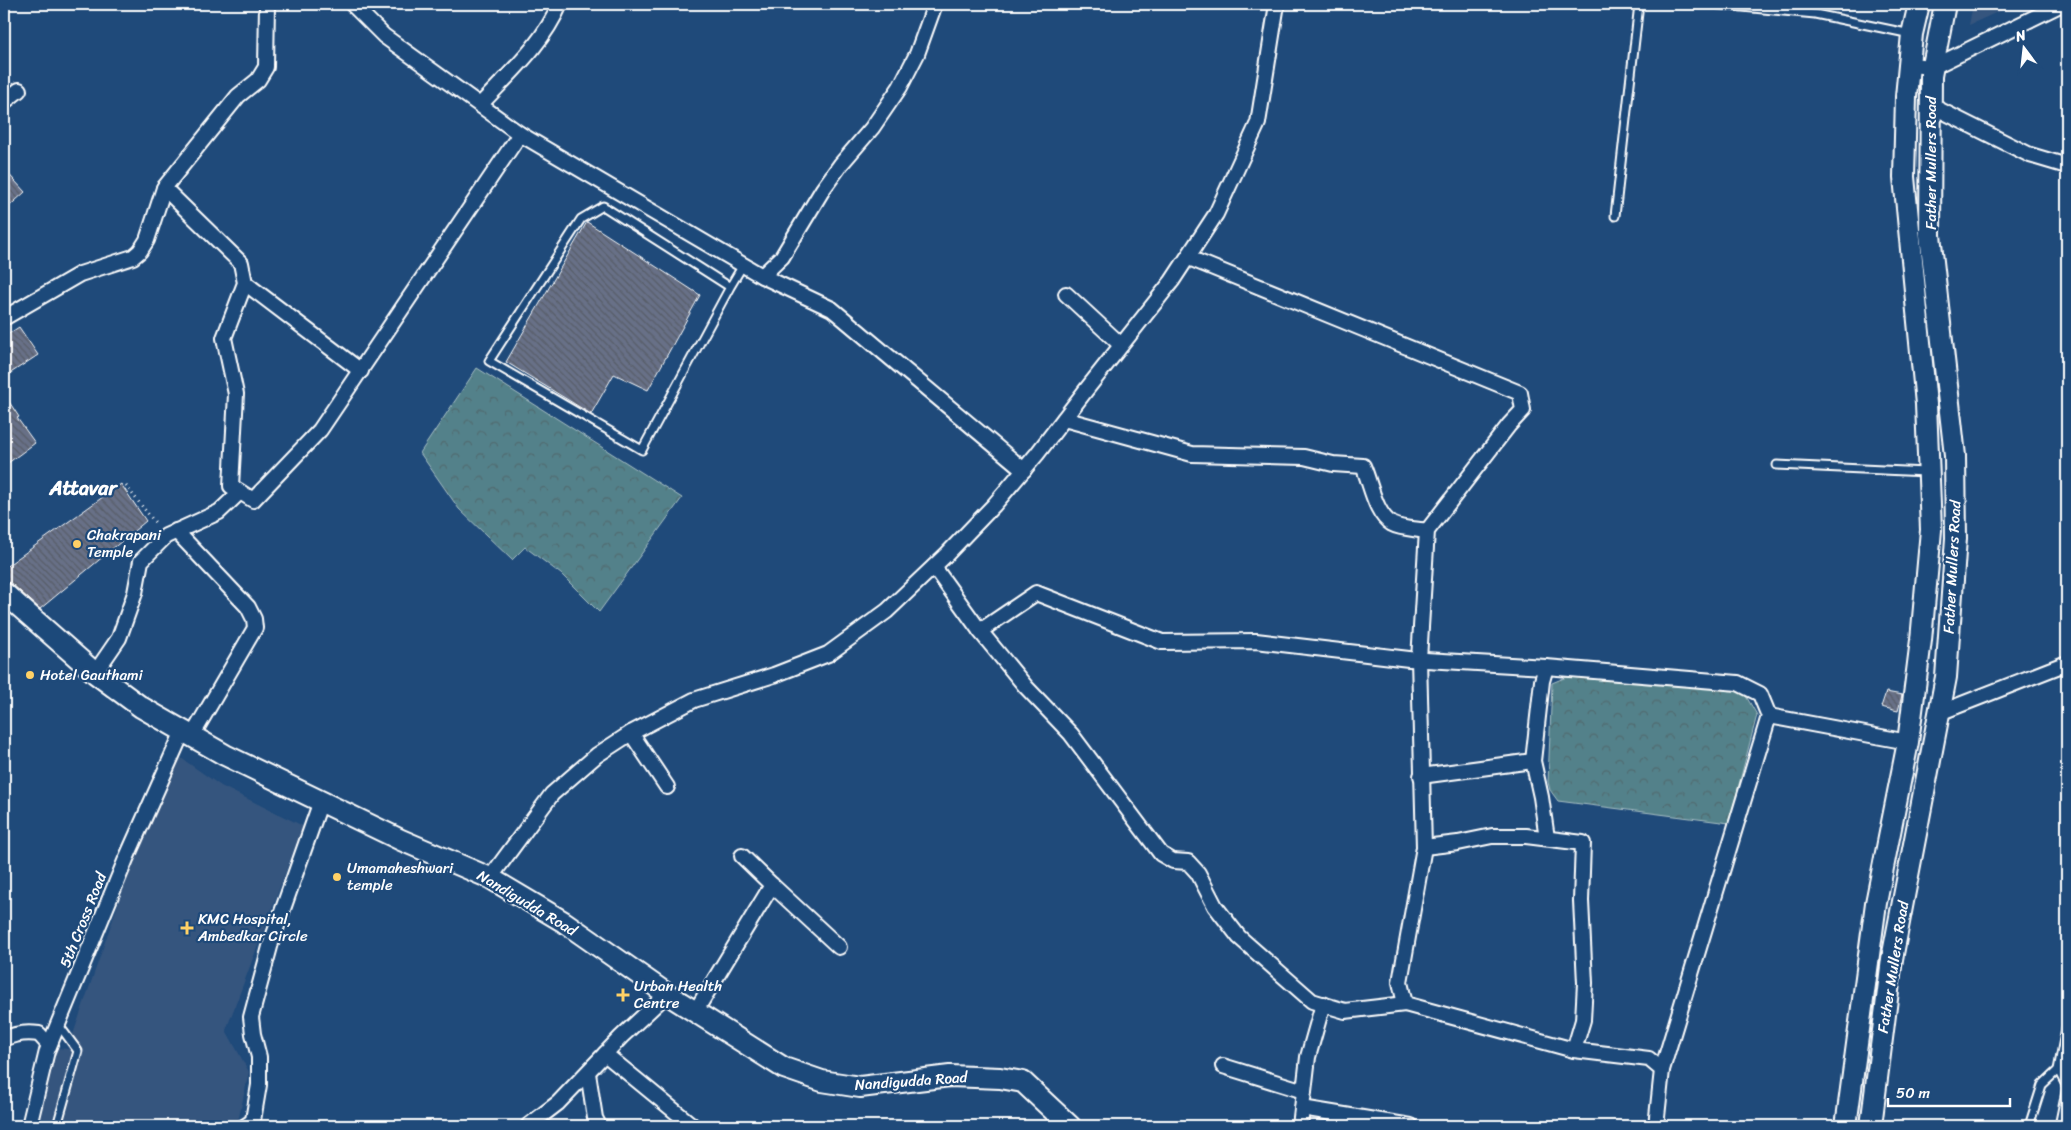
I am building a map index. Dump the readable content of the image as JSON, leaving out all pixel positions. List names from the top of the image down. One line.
{"streets":{"main road":["Father Mullers Road","Nandigudda Road"],"street":["5th Cross Road"]},"crossings":[["Nandigudda Road","5th Cross Road"]],"districts":["Attavar"],"places":{"other":["Chakrapani Temple","Hotel Gauthami","Umamaheshwari temple"],"health":["KMC Hospital, Ambedkar Circle","Urban Health Centre"]},"scale_bar":"50 m","north":"top"}
